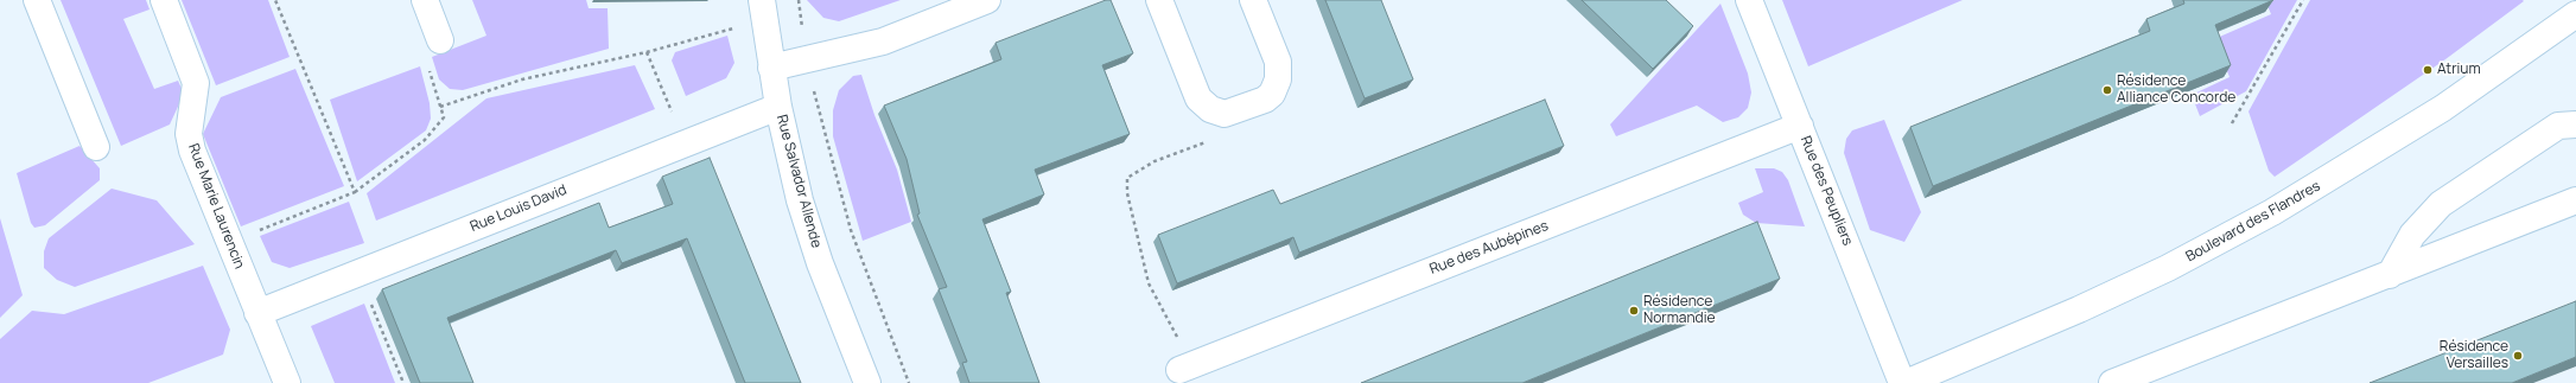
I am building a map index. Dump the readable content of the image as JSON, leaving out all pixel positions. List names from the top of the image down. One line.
{"streets":{"street":["Rue Salvador Allende","Rue des Peupliers","Rue Marie Laurencin","Rue Louis David","Boulevard des Flandres","Rue des Aubépines"]},"crossings":[["Rue Salvador Allende","Rue Louis David"],["Rue des Peupliers","Boulevard des Flandres"],["Rue des Peupliers","Rue des Aubépines"],["Rue Marie Laurencin","Rue Louis David"]],"places":["Atrium","Résidence Alliance Concorde","Résidence Normandie","Résidence Versailles"]}
